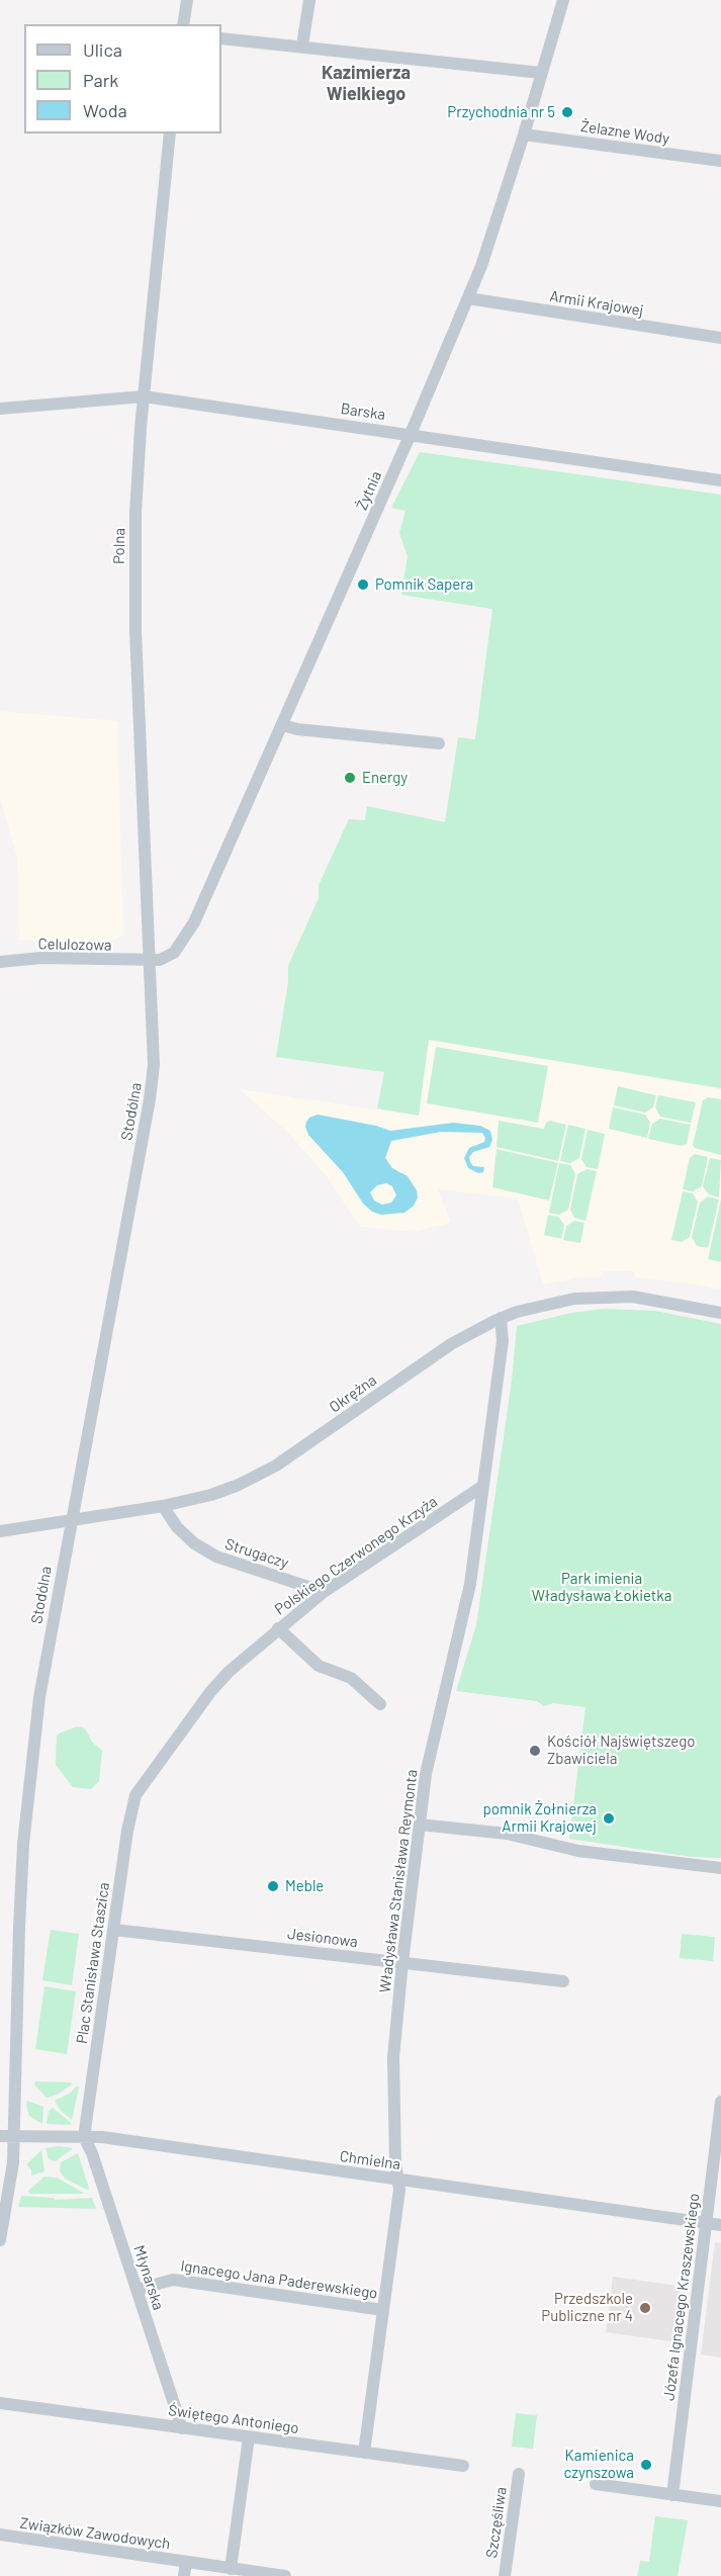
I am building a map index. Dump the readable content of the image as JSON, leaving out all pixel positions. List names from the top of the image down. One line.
{"streets":{"street":["Żelazne Wody","Armii Krajowej","Barska","Żytnia","Polna","Celulozowa","Stodólna","Okrężna","Strugaczy","Polskiego Czerwonego Krzyża","Władysława Stanisława Reymonta","Jesionowa","Plac Stanisława Staszica","Chmielna","Młynarska","Ignacego Jana Paderewskiego","Józefa Ignacego Kraszewskiego","Świętego Antoniego","Szczęśliwa","Związków Zawodowych"]},"crossings":[["Żelazne Wody","Żytnia"],["Armii Krajowej","Żytnia"],["Barska","Żytnia"],["Barska","Polna"],["Żytnia","Polna"],["Żytnia","Celulozowa"],["Żytnia","Stodólna"],["Polna","Celulozowa"],["Polna","Stodólna"],["Celulozowa","Stodólna"],["Stodólna","Okrężna"],["Stodólna","Chmielna"],["Okrężna","Strugaczy"],["Okrężna","Władysława Stanisława Reymonta"],["Strugaczy","Polskiego Czerwonego Krzyża"],["Polskiego Czerwonego Krzyża","Władysława Stanisława Reymonta"],["Polskiego Czerwonego Krzyża","Plac Stanisława Staszica"],["Władysława Stanisława Reymonta","Jesionowa"],["Władysława Stanisława Reymonta","Chmielna"],["Władysława Stanisława Reymonta","Ignacego Jana Paderewskiego"],["Władysława Stanisława Reymonta","Świętego Antoniego"],["Jesionowa","Plac Stanisława Staszica"],["Plac Stanisława Staszica","Chmielna"],["Plac Stanisława Staszica","Młynarska"],["Chmielna","Młynarska"],["Chmielna","Józefa Ignacego Kraszewskiego"],["Młynarska","Ignacego Jana Paderewskiego"],["Młynarska","Świętego Antoniego"]],"districts":["Kazimierza Wielkiego"],"parks":["Park imienia Władysława Łokietka"],"places":["Przychodnia nr 5","Pomnik Sapera","Energy","Kościół Najświętszego Zbawiciela","pomnik Żołnierza Armii Krajowej","Meble","Przedszkole Publiczne nr 4","Kamienica czynszowa"],"legend":["Ulica","Park","Woda"]}
